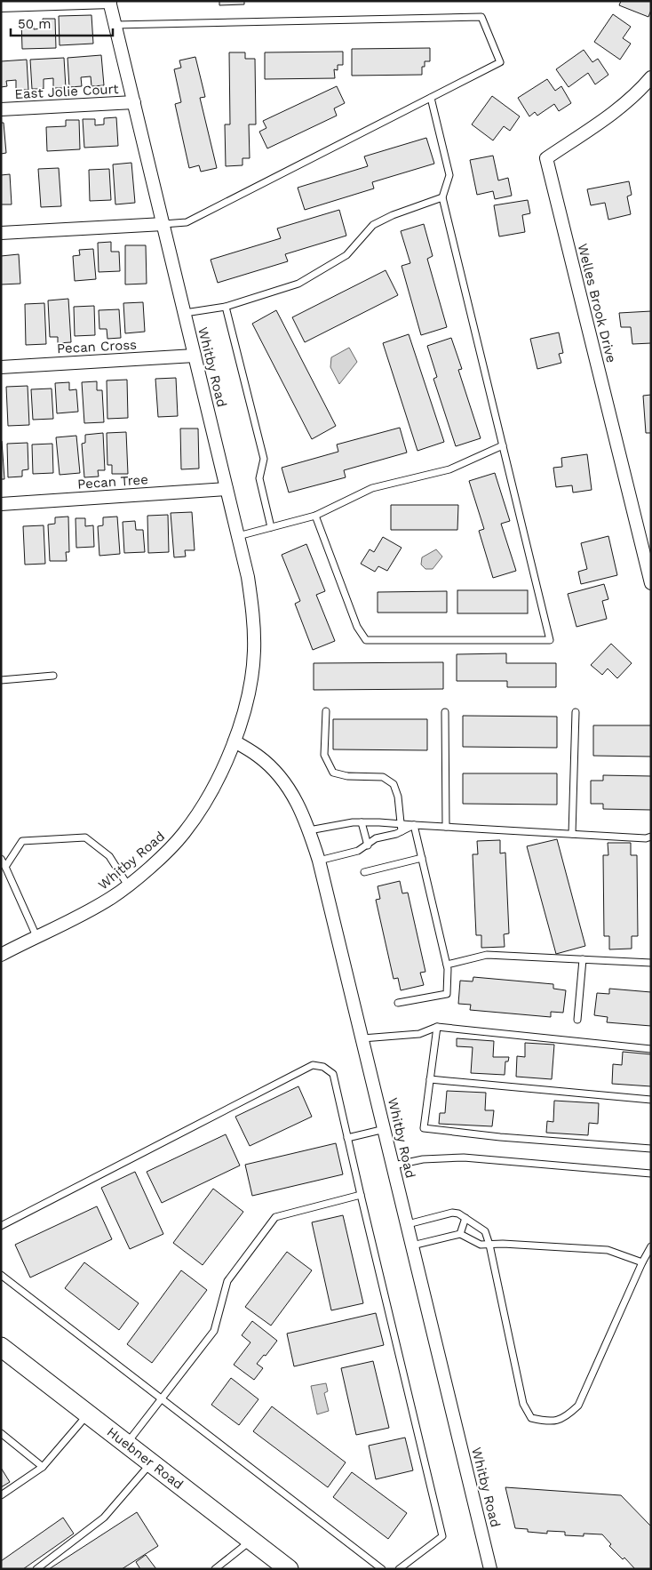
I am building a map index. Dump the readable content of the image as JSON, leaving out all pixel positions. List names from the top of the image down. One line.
{"streets":{"main road":["Huebner Road"],"street":["East Jolie Court","Welles Brook Drive","Pecan Cross","Whitby Road","Pecan Tree"]},"crossings":[["East Jolie Court","Whitby Road"],["Pecan Cross","Whitby Road"],["Whitby Road","Pecan Tree"]],"scale_bar":"50 m"}
